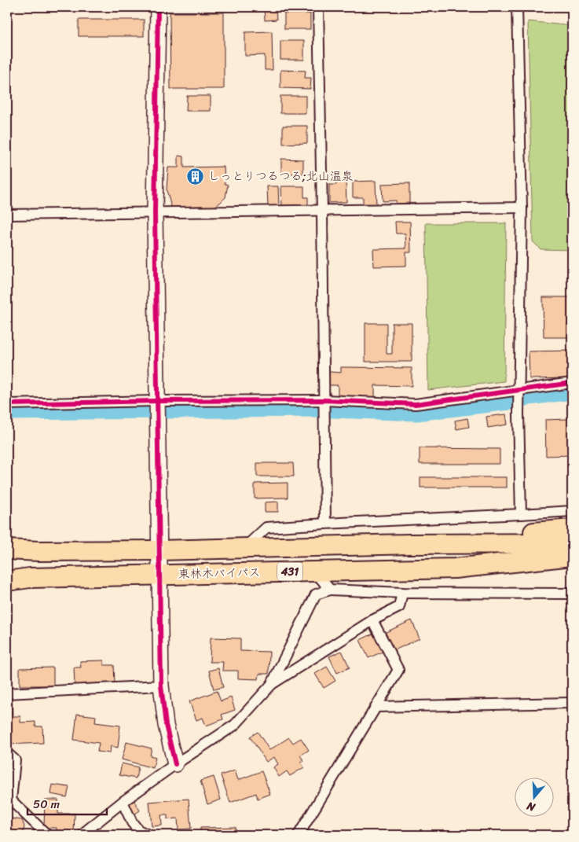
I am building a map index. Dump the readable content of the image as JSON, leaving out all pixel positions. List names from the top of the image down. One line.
{"streets":{"highway":["431","東林木バイパス"]},"places":{"building":["しっとりつるつる;北山温泉"]},"scale_bar":"50 m","north":"bottom"}
